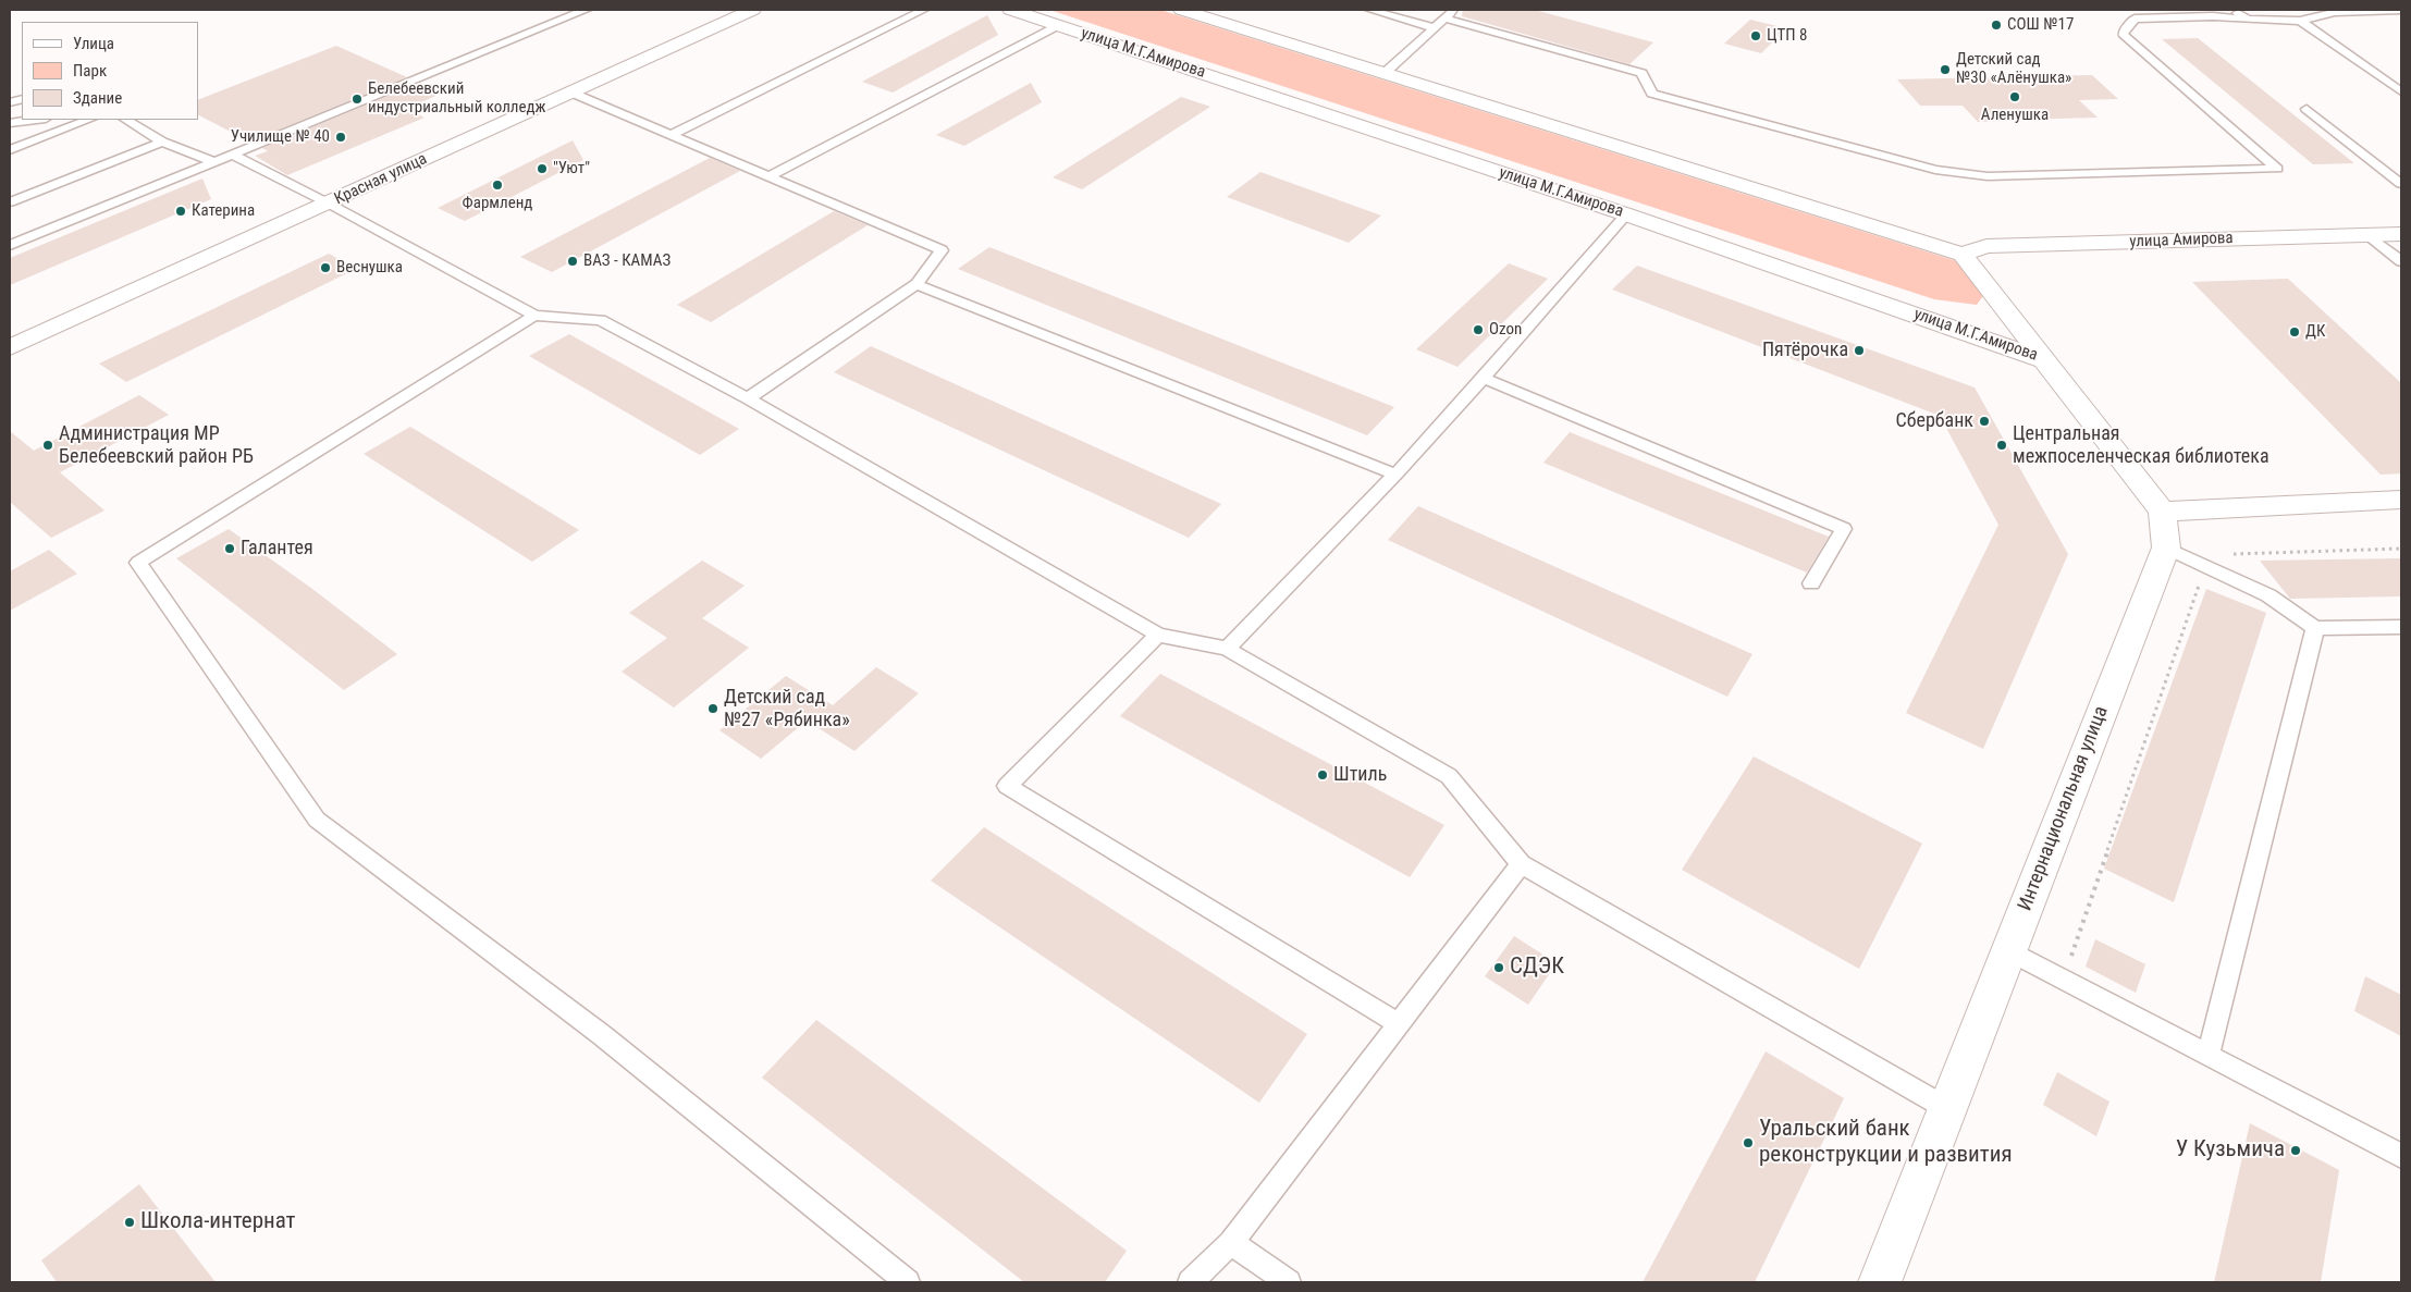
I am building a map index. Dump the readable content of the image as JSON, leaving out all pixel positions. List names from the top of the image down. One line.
{"streets":{"street":["улица М.Г.Амирова","Красная улица","улица Амирова","Интернациональная улица"]},"crossings":[["улица М.Г.Амирова","улица Амирова"]],"places":["СОШ №17","ЦТП 8","Детский сад №30 «Алёнушка»","Аленушка","Белебеевский индустриальный колледж","Училище № 40","\"Уют\"","Фармленд","Катерина","ВАЗ - КАМАЗ","Веснушка","Ozon","ДК","Пятёрочка","Сбербанк","Администрация МР Белебеевский район РБ","Центральная межпоселенческая библиотека","Галантея","Детский сад №27 «Рябинка»","Штиль","СДЭК","Уральский банк реконструкции и развития","У Кузьмича","Школа-интернат"],"legend":["Улица","Парк","Здание"]}
